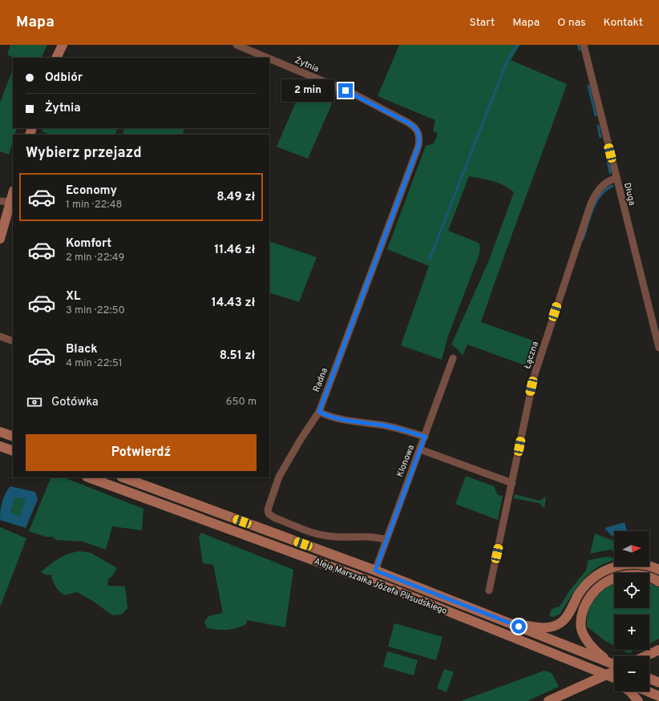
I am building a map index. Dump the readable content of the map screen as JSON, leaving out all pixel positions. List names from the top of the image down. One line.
{"streets":{"main road":["Aleja Marszałka Józefa Piłsudskiego"],"street":["Żytnia","Długa","Łączna","Radna","Klonowa"]},"crossings":[["Żytnia","Radna"],["Długa","Łączna"],["Radna","Klonowa"],["Klonowa","Aleja Marszałka Józefa Piłsudskiego"]],"north":"right","page":{"header":"Mapa","nav":["Start","Mapa","O nas","Kontakt"],"banner":["Odbiór","Żytnia"],"bubble":"2 min","heading":"Wybierz przejazd","list":[{"name":"Economy","note":"1 min · 22:48","value":"8.49 zł"},{"name":"Komfort","note":"2 min · 22:49","value":"11.46 zł"},{"name":"XL","note":"3 min · 22:50","value":"14.43 zł"},{"name":"Black","note":"4 min · 22:51","value":"8.51 zł"}],"pay":["Gotówka","650 m"],"buttons":"Potwierdź","map_buttons":["+","−"]}}
